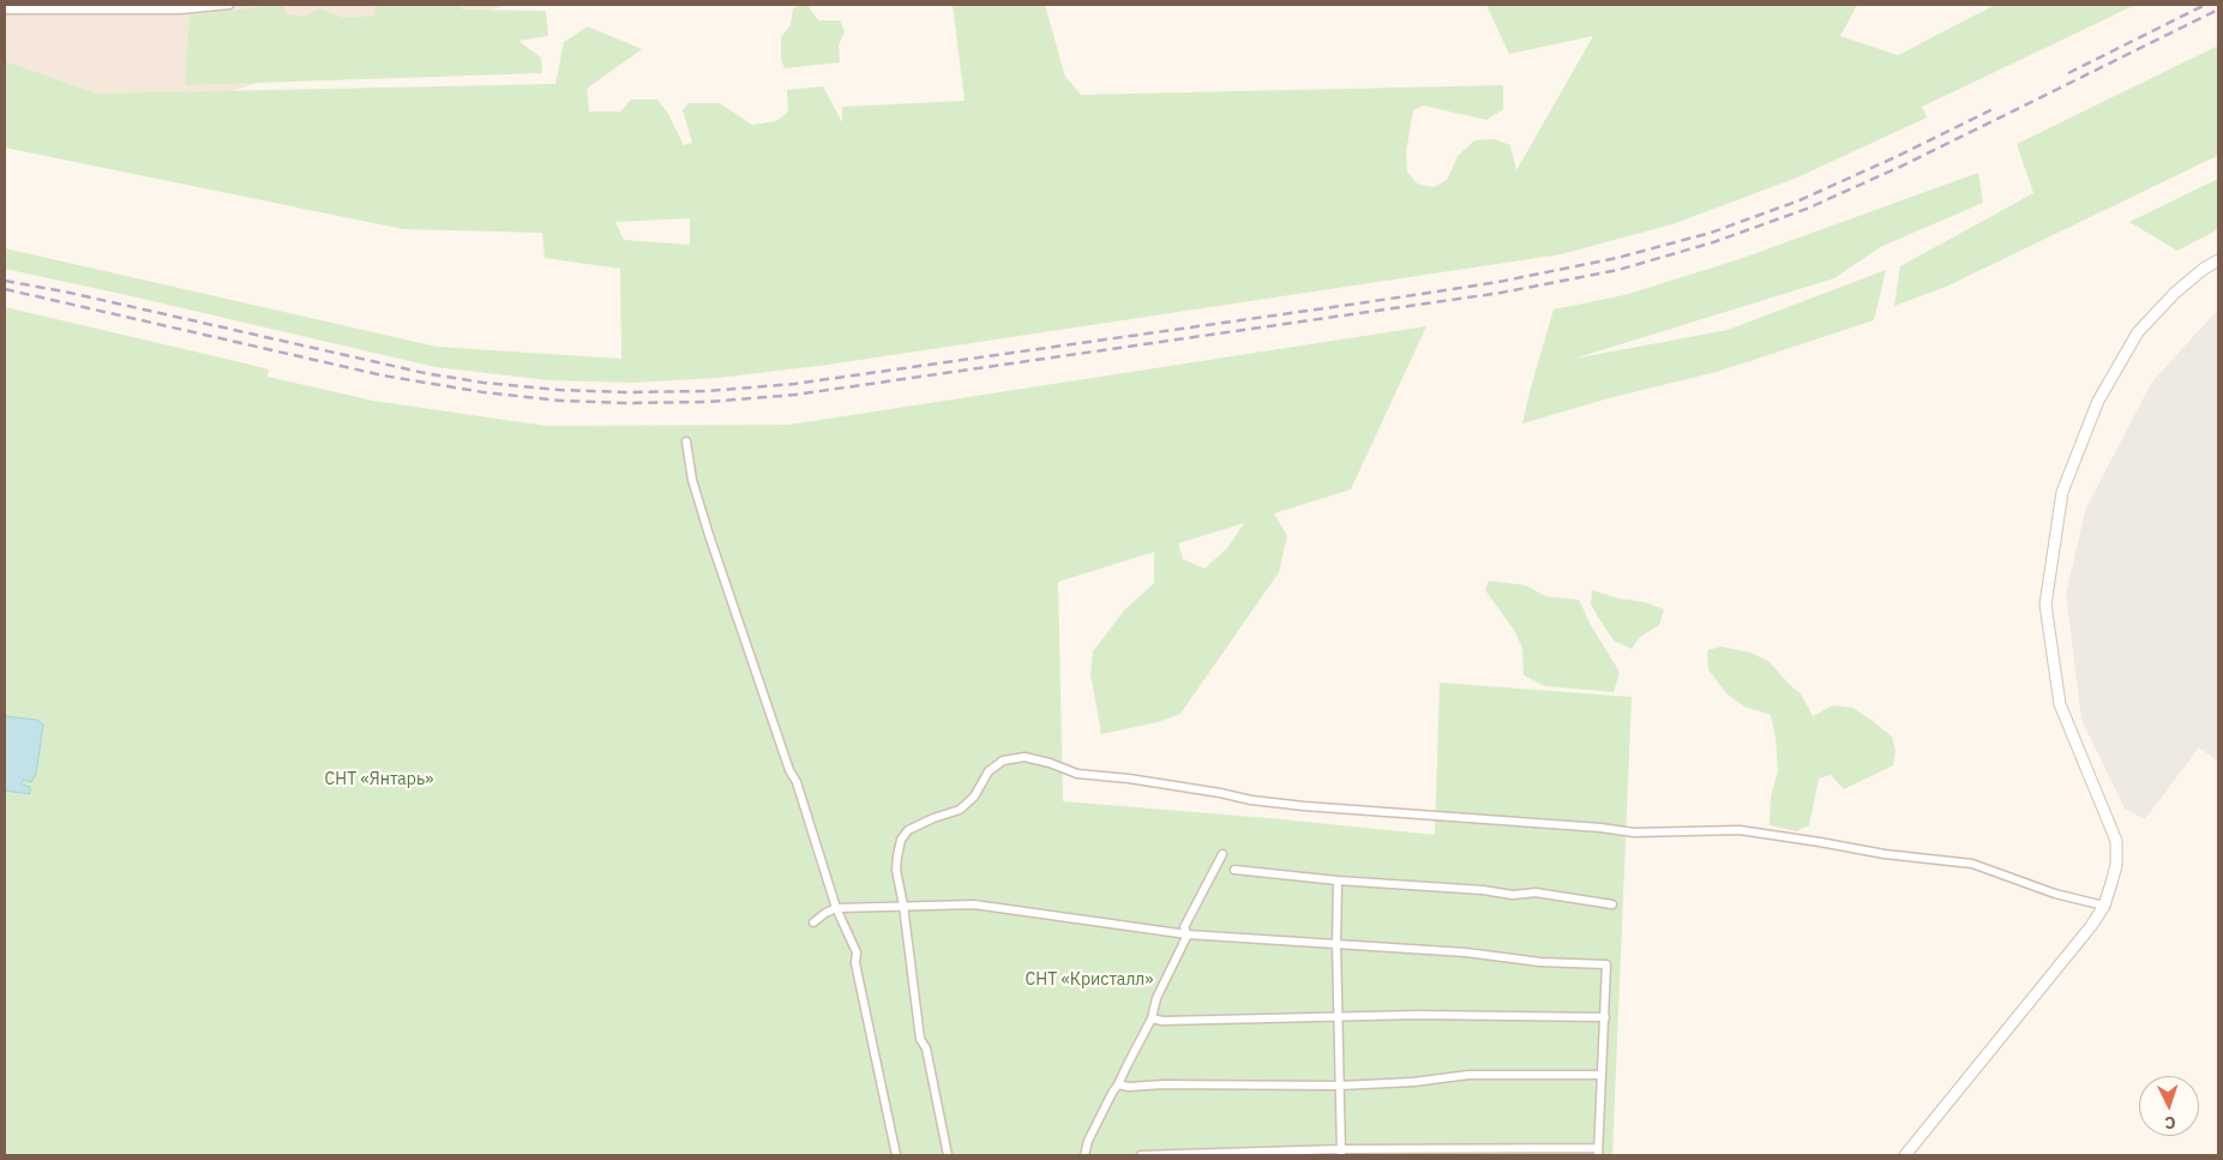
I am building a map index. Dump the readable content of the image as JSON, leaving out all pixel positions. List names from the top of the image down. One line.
{"parks":["СНТ «Янтарь»","СНТ «Кристалл»"],"north":"bottom"}
